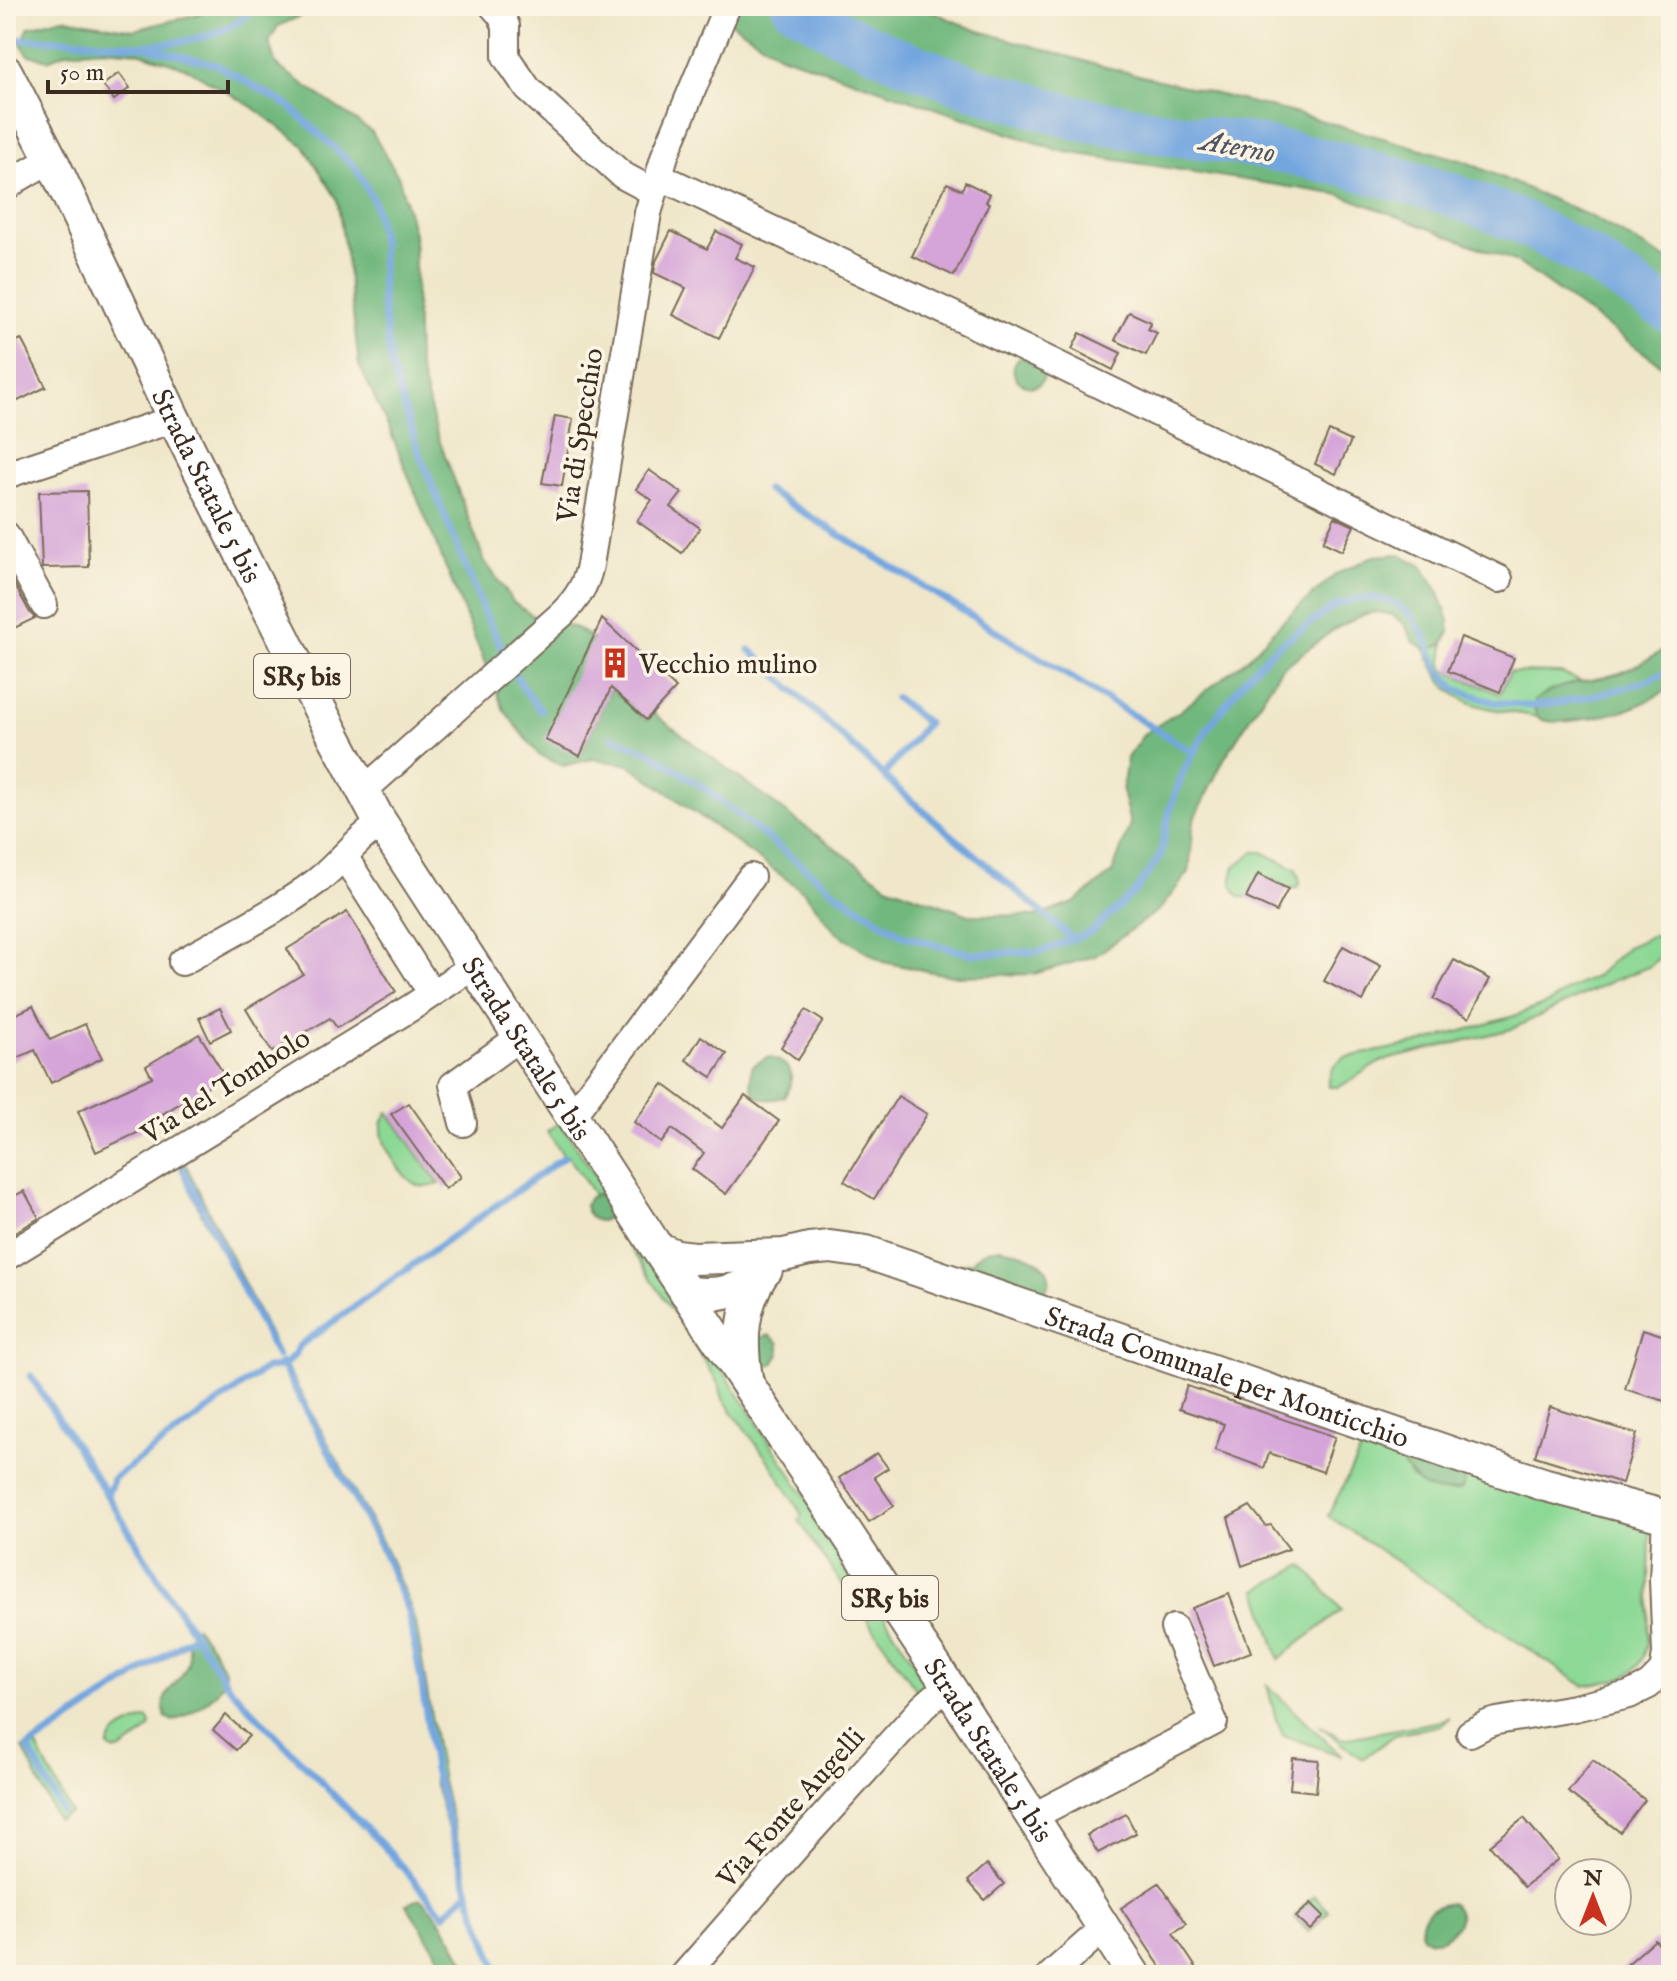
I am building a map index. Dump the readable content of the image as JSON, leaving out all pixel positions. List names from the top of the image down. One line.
{"streets":{"main road":["Strada Statale 5 bis","SR5 bis","Strada Comunale per Monticchio"],"street":["Via di Specchio","Via del Tombolo","Via Fonte Augelli"]},"crossings":[["Via di Specchio","Strada Statale 5 bis"],["Strada Statale 5 bis","Via del Tombolo"],["Strada Statale 5 bis","Strada Comunale per Monticchio"],["Strada Statale 5 bis","Via Fonte Augelli"]],"water":["Aterno"],"places":{"building":["Vecchio mulino"]},"scale_bar":"50 m","north":"top"}
